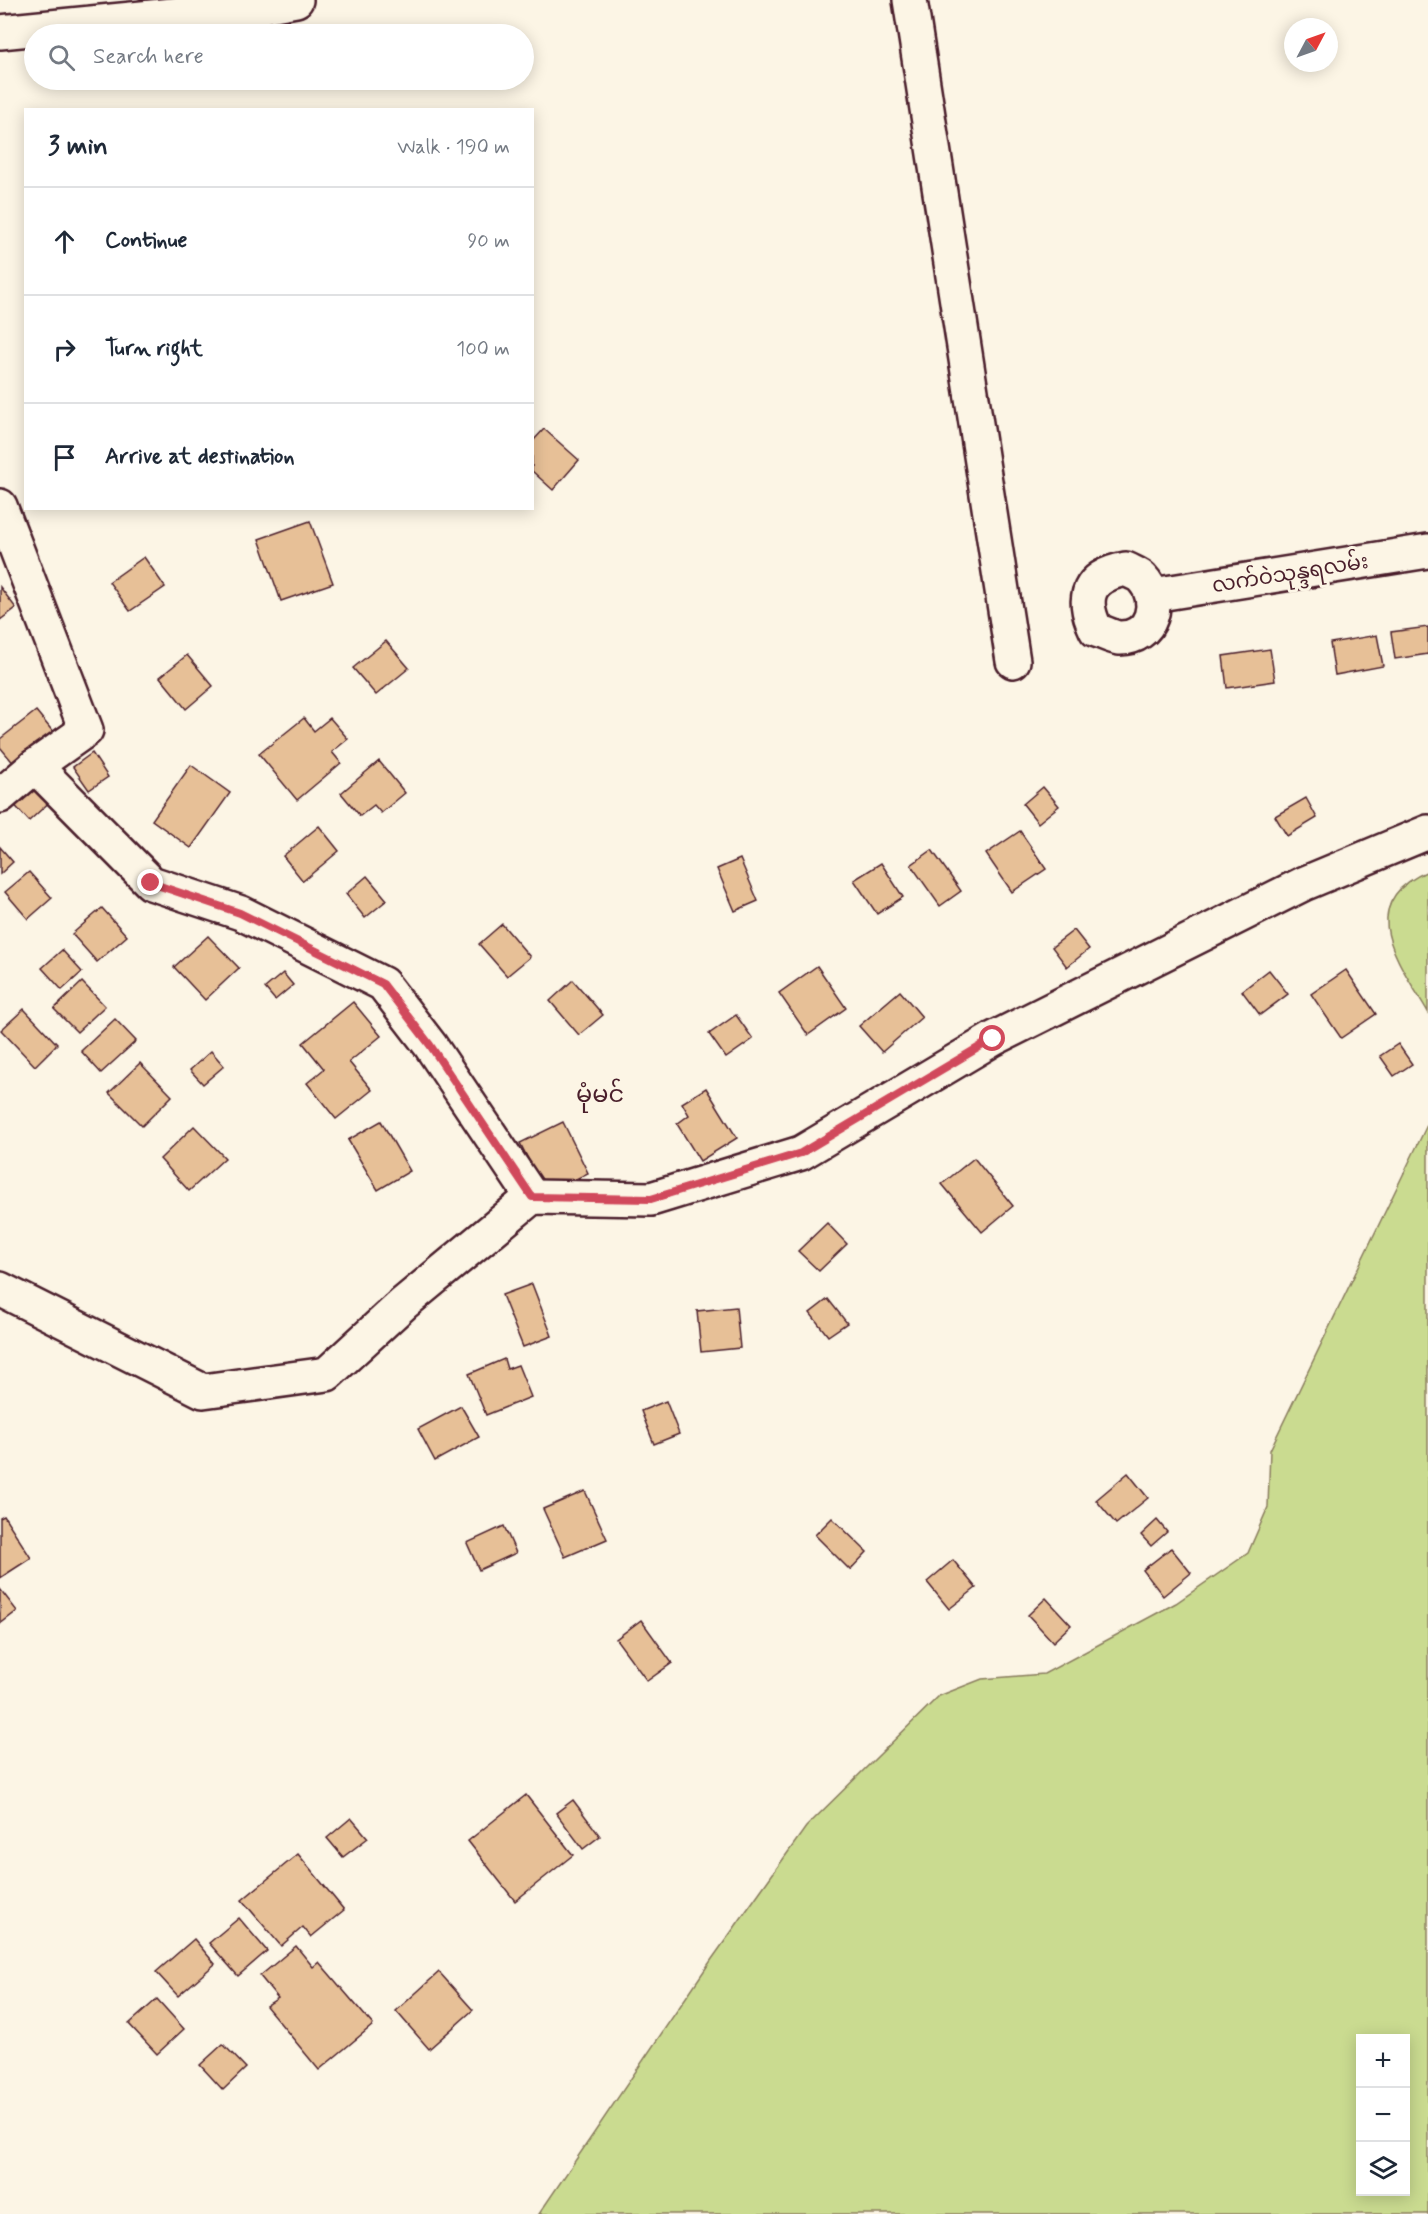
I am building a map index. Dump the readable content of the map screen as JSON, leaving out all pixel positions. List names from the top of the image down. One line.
{"streets":{"street":["လက်ဝဲသုန္ဒရလမ်း"]},"districts":["မုံမင်"],"north":"top right","page":{"search":"Search here","heading":["3 min","Walk · 190 m"],"list":[["Continue","90 m"],["Turn right","100 m"],"Arrive at destination"],"map_buttons":["+","−"]}}
